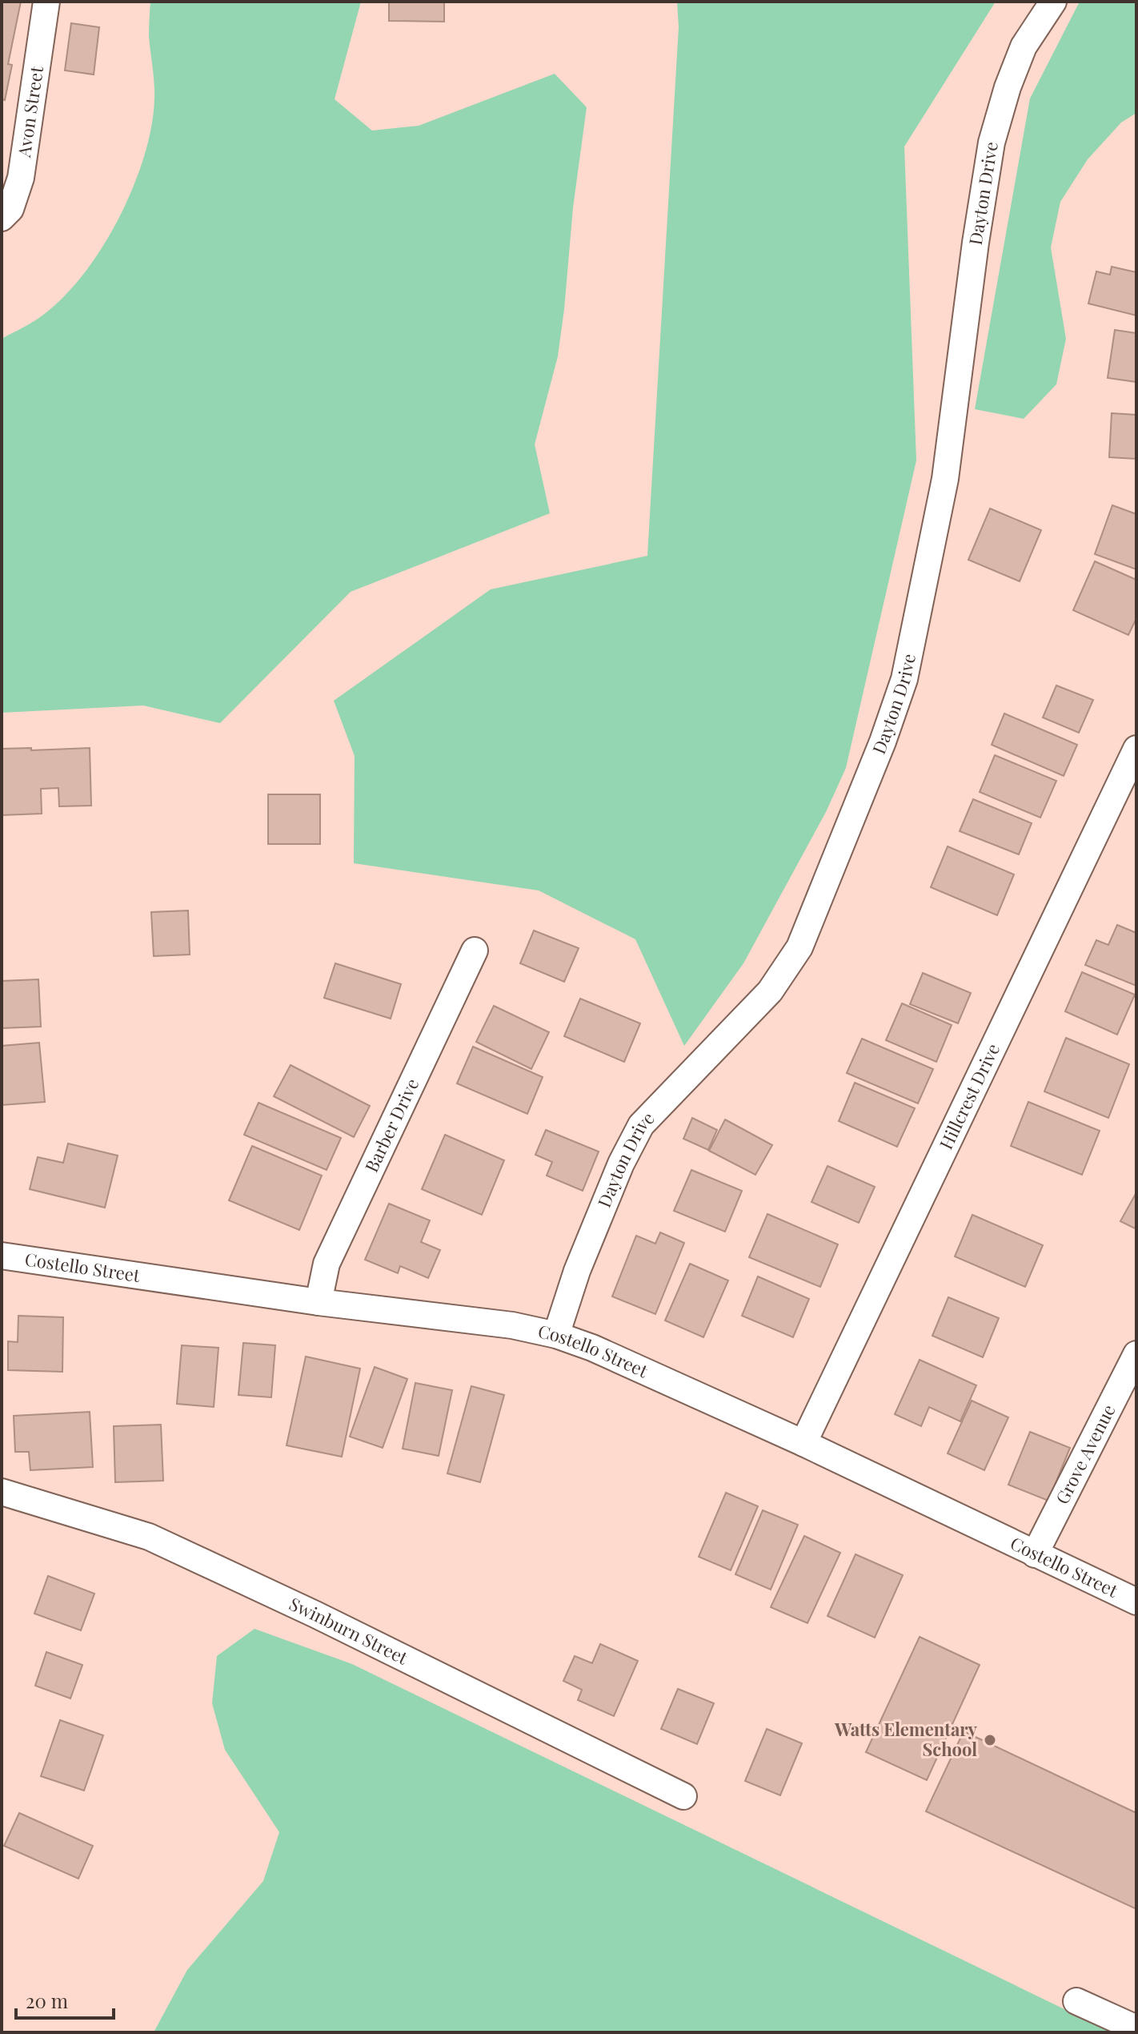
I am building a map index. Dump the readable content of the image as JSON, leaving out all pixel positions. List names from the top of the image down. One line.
{"streets":{"street":["Avon Street","Dayton Drive","Hillcrest Drive","Barber Drive","Costello Street","Grove Avenue","Swinburn Street"]},"crossings":[["Dayton Drive","Costello Street"],["Hillcrest Drive","Costello Street"],["Barber Drive","Costello Street"],["Costello Street","Grove Avenue"]],"places":["Watts Elementary School"],"scale_bar":"20 m"}
